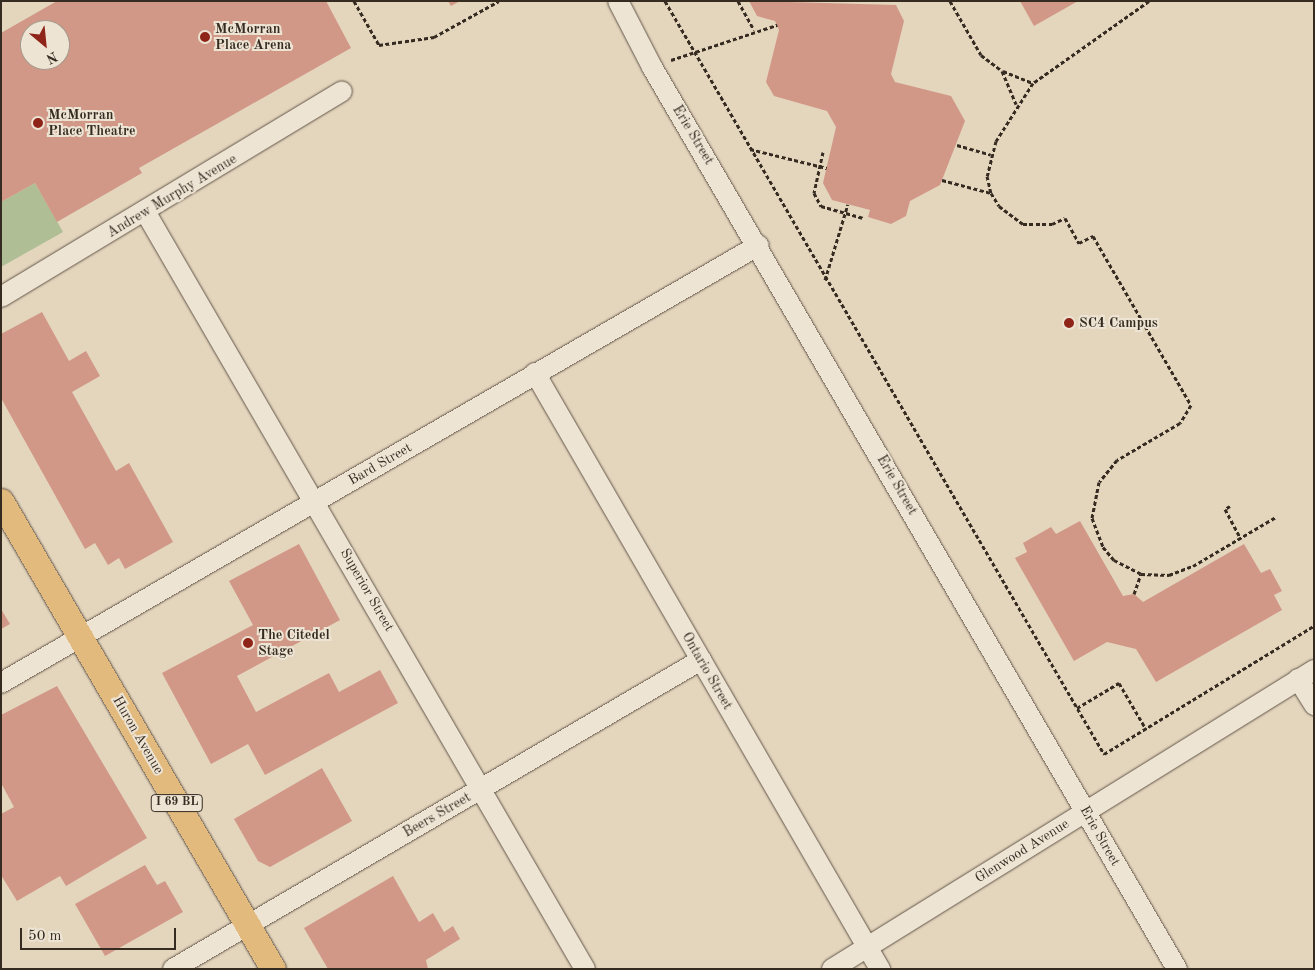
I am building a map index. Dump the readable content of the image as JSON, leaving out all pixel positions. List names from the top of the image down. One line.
{"streets":{"main road":["Huron Avenue","I 69 BL"],"street":["Erie Street","Andrew Murphy Avenue","Bard Street","Superior Street","Ontario Street","Beers Street","Glenwood Avenue"]},"crossings":[["Erie Street","Bard Street"],["Erie Street","Glenwood Avenue"],["Andrew Murphy Avenue","Superior Street"],["Bard Street","Superior Street"],["Bard Street","Ontario Street"],["Bard Street","Huron Avenue"],["Superior Street","Beers Street"],["Ontario Street","Beers Street"],["Ontario Street","Glenwood Avenue"],["Huron Avenue","Beers Street"]],"places":["McMorran Place Arena","McMorran Place Theatre","SC4 Campus","The Citedel Stage"],"scale_bar":"50 m","north":"bottom right"}
